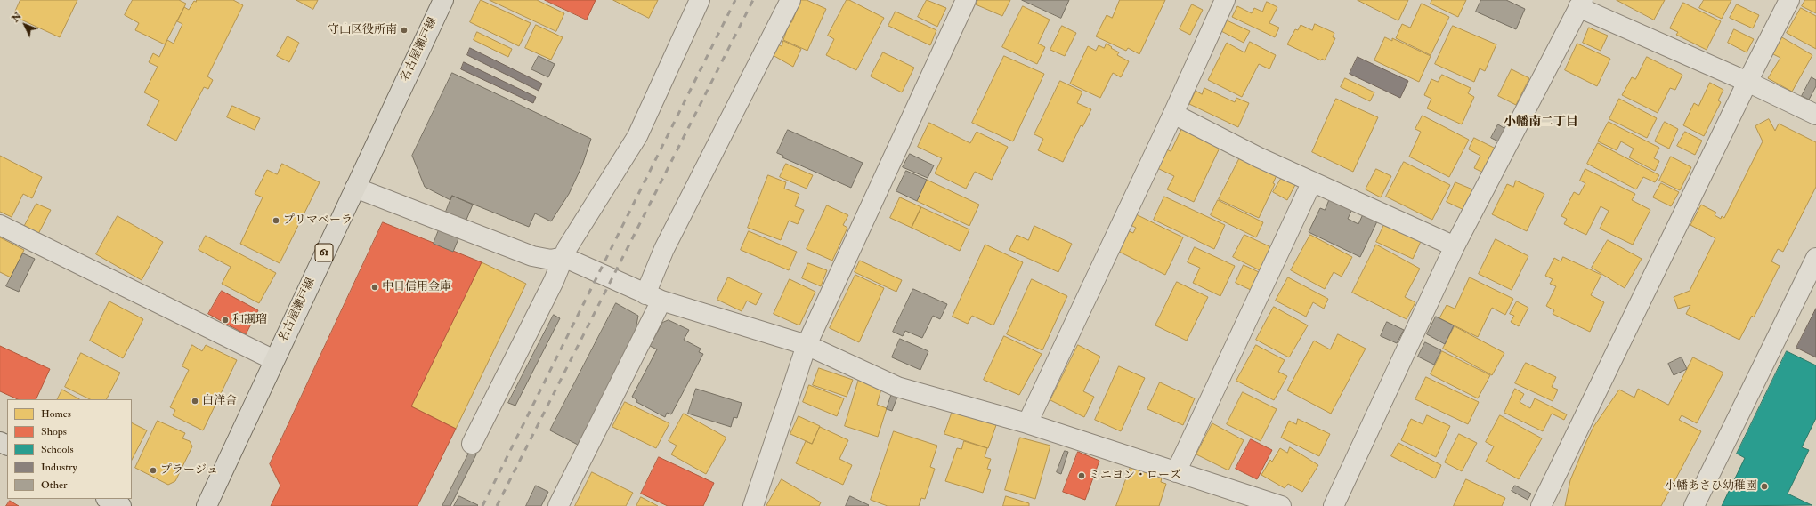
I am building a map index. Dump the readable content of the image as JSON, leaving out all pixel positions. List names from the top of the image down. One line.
{"streets":{"main road":["名古屋瀬戸線","61"]},"districts":["小幡南二丁目"],"places":["守山区役所南","プリマベーラ","中日信用金庫","和諷瑠","白洋舎","プラージュ","ミニヨン・ローズ","小幡あさひ幼稚園"],"legend":["Homes","Shops","Schools","Industry","Other"],"north":"top left"}
